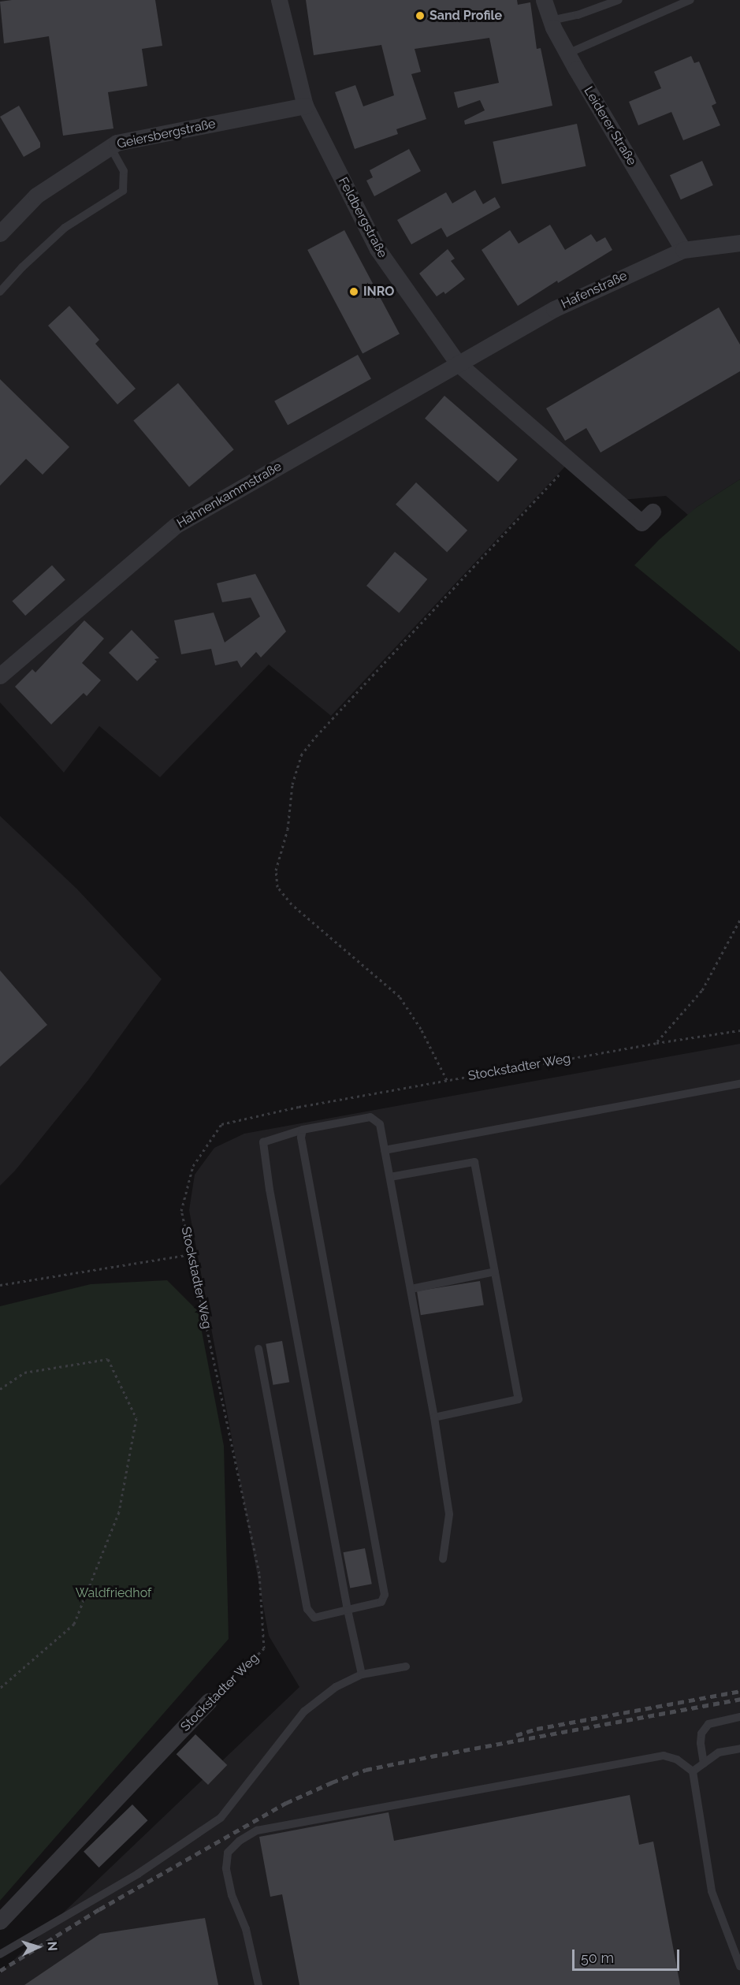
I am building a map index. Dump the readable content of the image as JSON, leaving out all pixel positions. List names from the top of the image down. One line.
{"streets":{"street":["Leiderer Straße","Geiersbergstraße","Feldbergstraße","Hafenstraße","Hahnenkammstraße","Stockstadter Weg"]},"crossings":[["Leiderer Straße","Hafenstraße"],["Geiersbergstraße","Feldbergstraße"],["Feldbergstraße","Hafenstraße"],["Feldbergstraße","Hahnenkammstraße"],["Hafenstraße","Hahnenkammstraße"]],"parks":["Waldfriedhof"],"places":["Sand Profile","INRO"],"scale_bar":"50 m","north":"right"}
